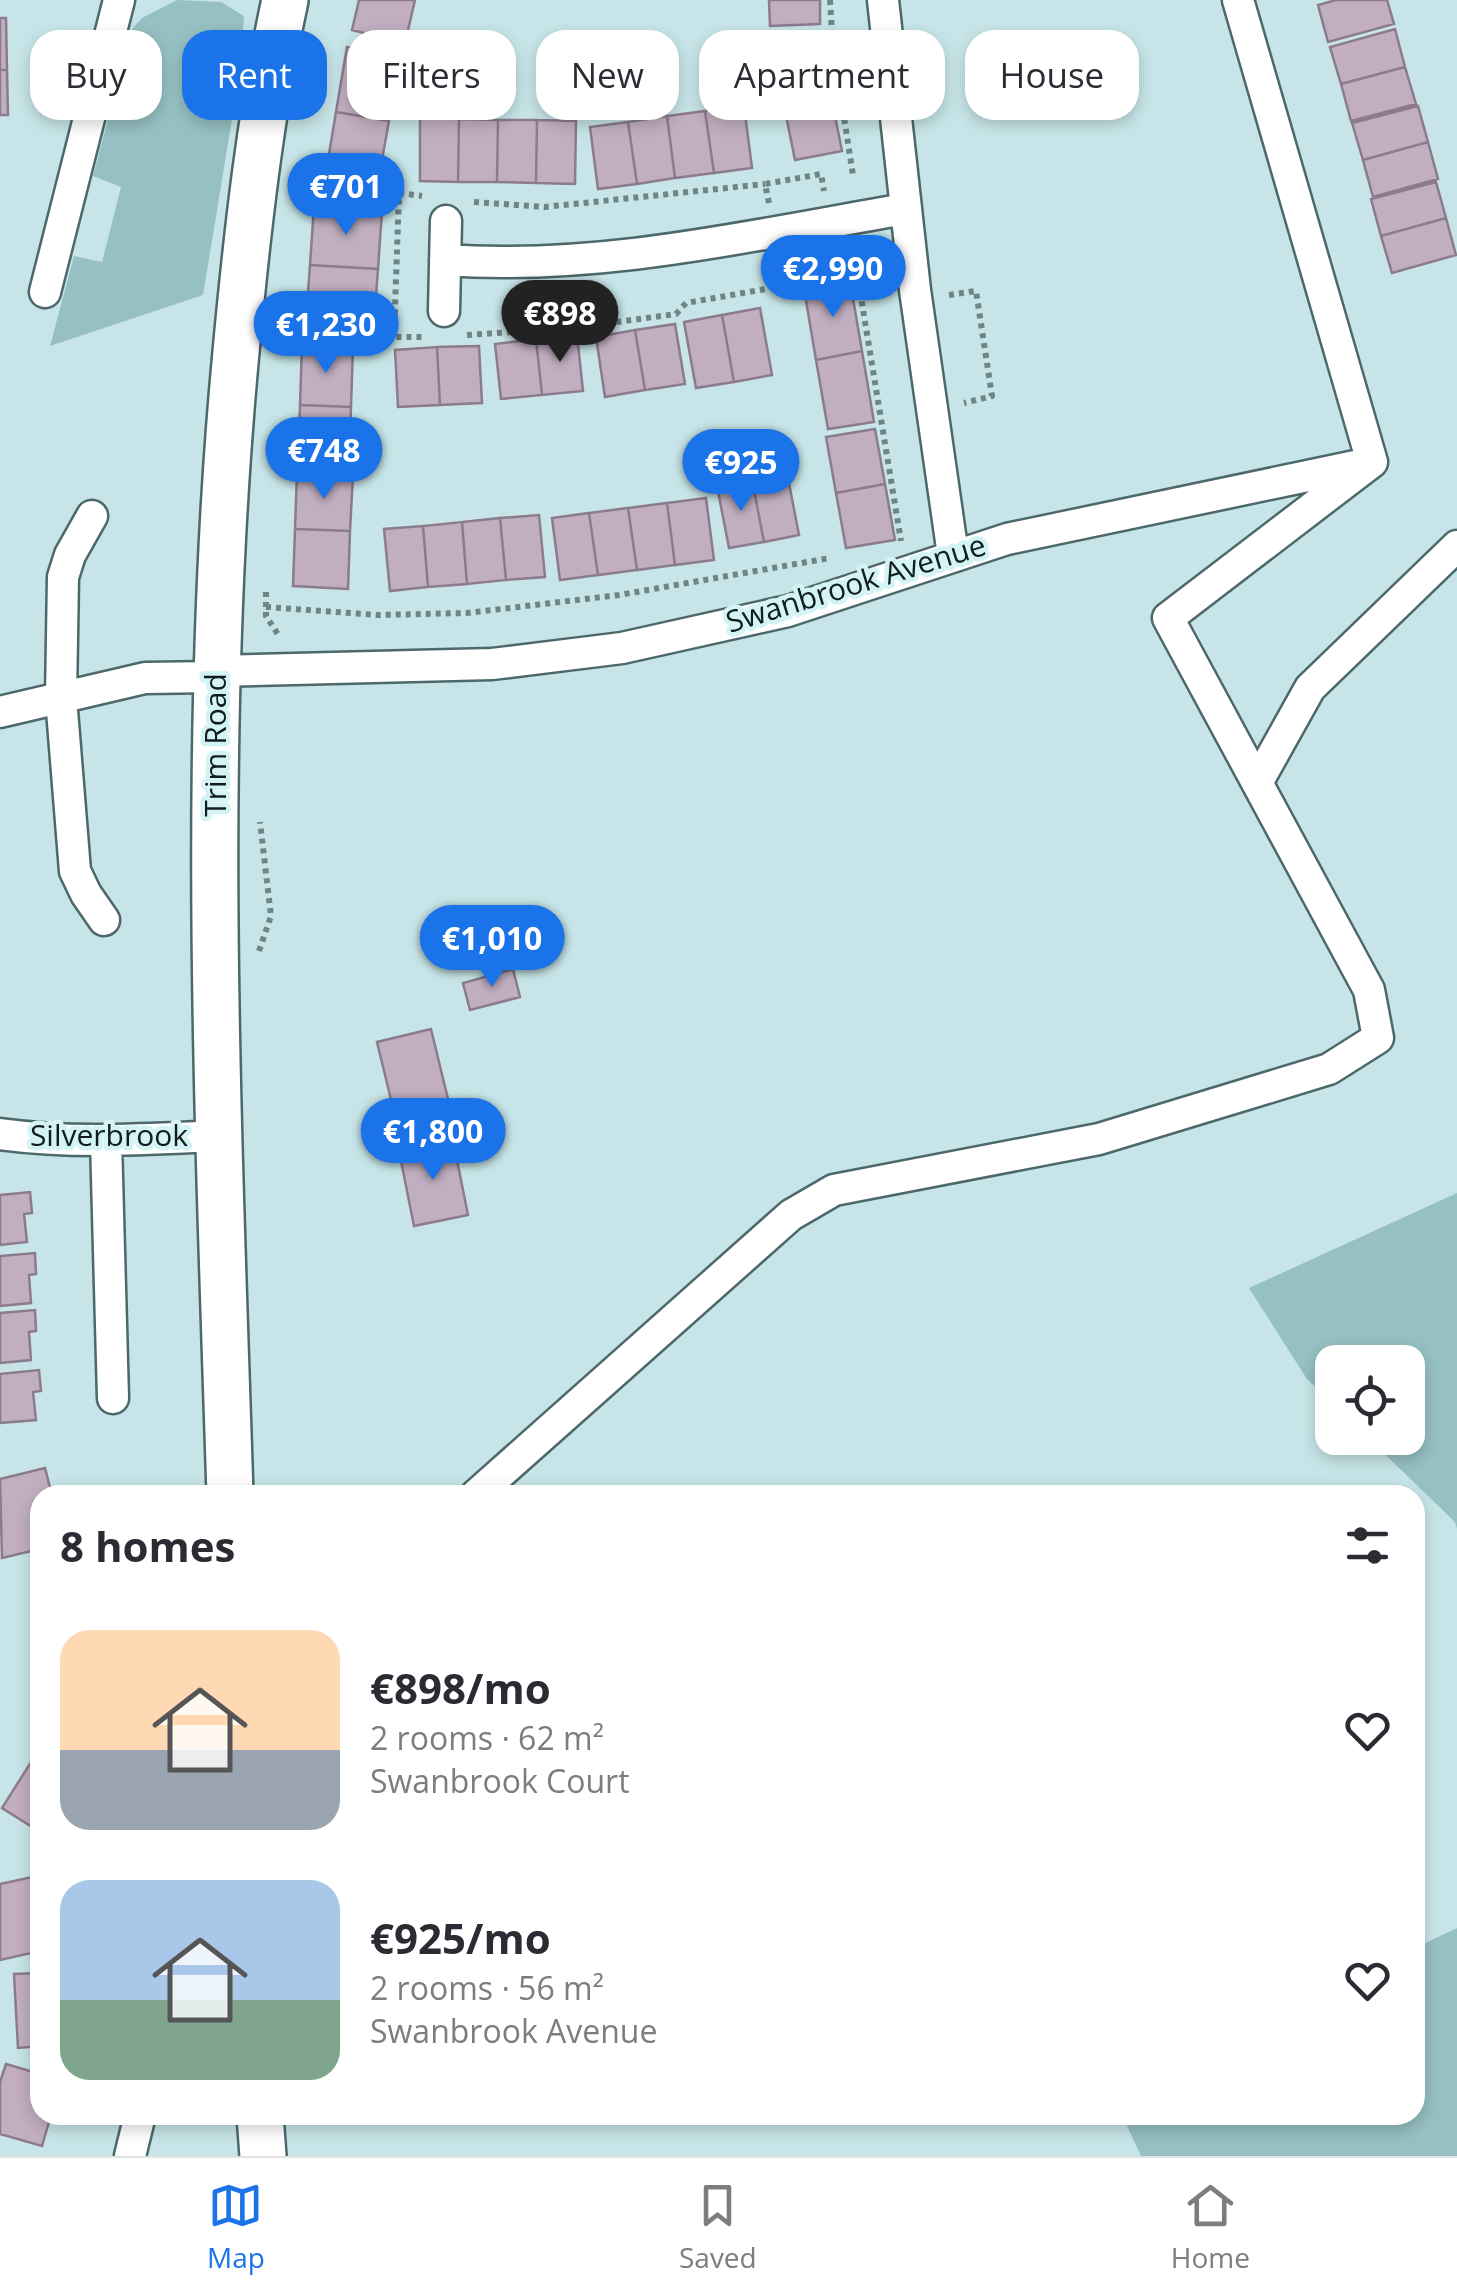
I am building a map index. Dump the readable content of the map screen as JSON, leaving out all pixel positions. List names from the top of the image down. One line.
{"streets":{"main road":["Trim Road"],"street":["Swanbrook Avenue","Silverbrook"]},"crossings":[["Swanbrook Avenue","Trim Road"],["Trim Road","Silverbrook"]],"page":{"chip":["Buy","Rent","Filters","New","Apartment","House"],"price":["€701","€2,990","€898","€1,230","€748","€925","€1,010","€1,800"],"heading":"8 homes","list":[{"name":"€898/mo","note":"2 rooms · 62 m² · Swanbrook Court"},{"name":"€925/mo","note":"2 rooms · 56 m² · Swanbrook Avenue"}],"tabs":["Map","Saved","Home"]}}
